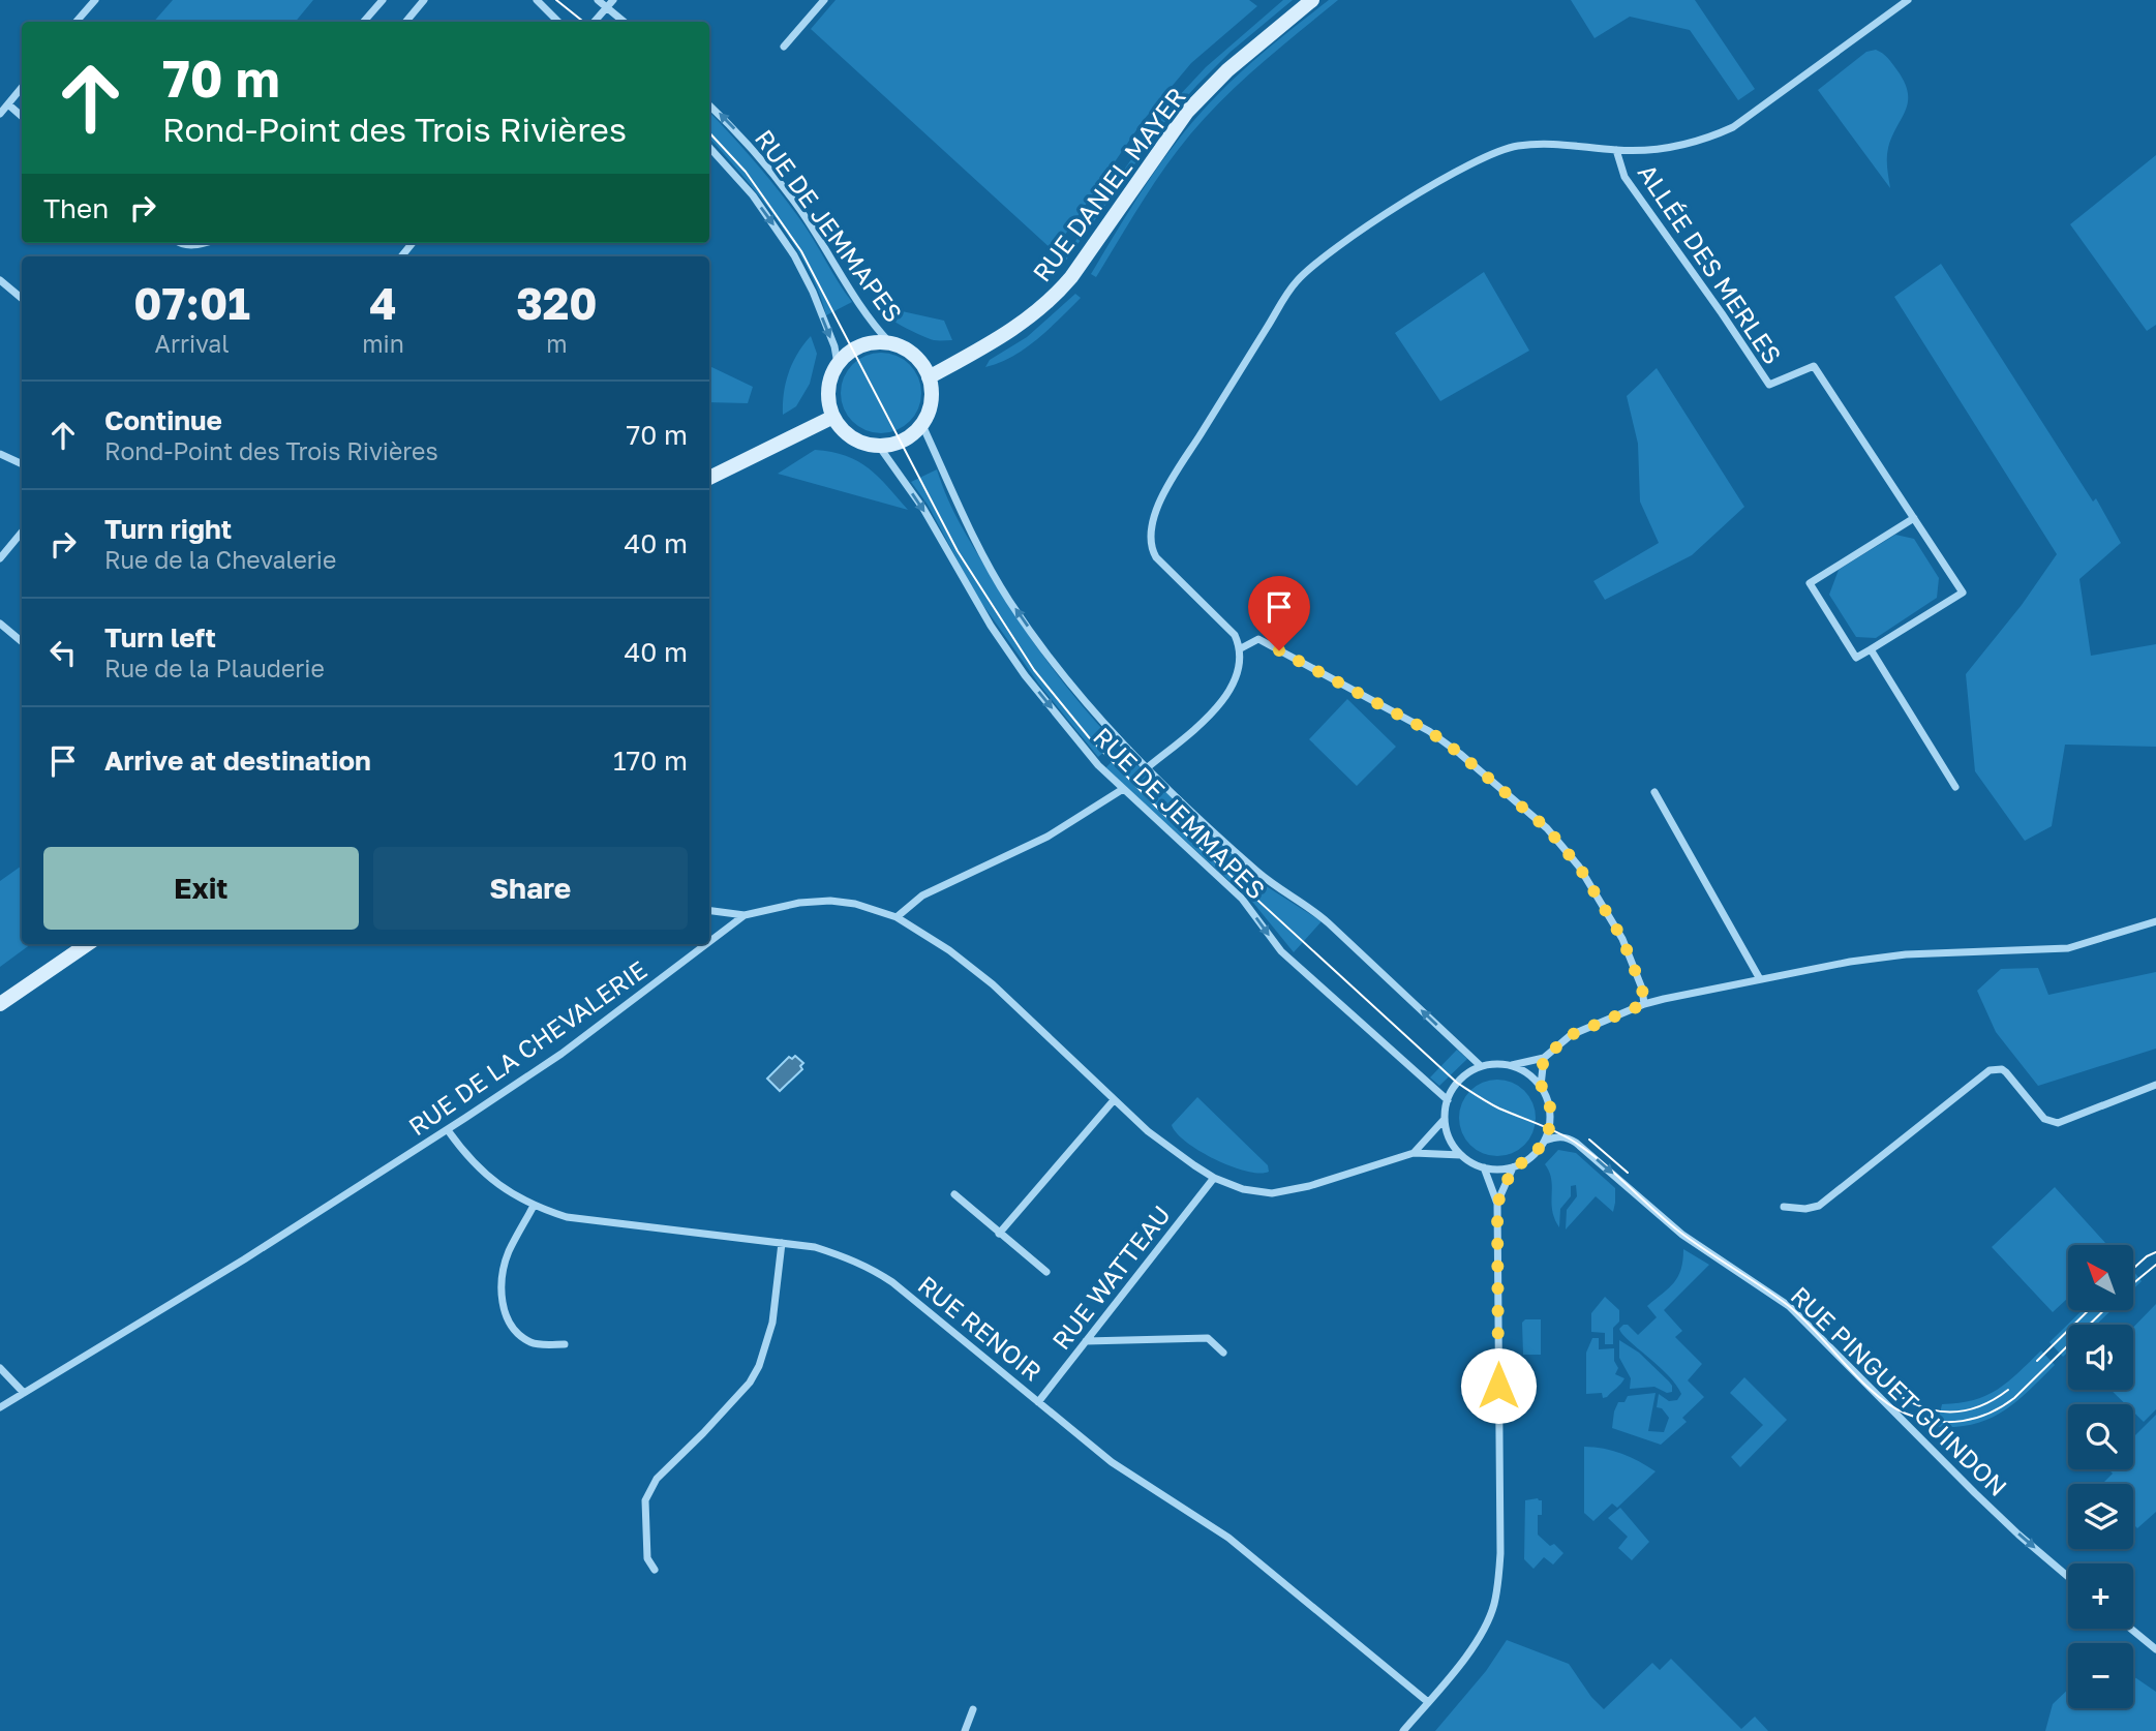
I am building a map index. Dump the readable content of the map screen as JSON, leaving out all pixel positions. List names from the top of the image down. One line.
{"streets":{"main road":["RUE DANIEL MAYER"],"street":["RUE DE JEMMAPES","ALLÉE DES MERLES","RUE DE LA CHEVALERIE","RUE WATTEAU","RUE RENOIR","RUE PINGUET GUINDON"]},"crossings":[["RUE DANIEL MAYER","RUE DE JEMMAPES"],["RUE DE JEMMAPES","RUE DE LA CHEVALERIE"],["RUE DE JEMMAPES","RUE PINGUET GUINDON"],["RUE DE LA CHEVALERIE","RUE WATTEAU"],["RUE DE LA CHEVALERIE","RUE RENOIR"],["RUE DE LA CHEVALERIE","RUE PINGUET GUINDON"],["RUE WATTEAU","RUE RENOIR"]],"one_way":["RUE PINGUET GUINDON"],"north":"top left","page":{"turn":["70 m","Rond-Point des Trois Rivières"],"then":"Then","eta":["07:01","Arrival","4","min","320","m"],"list":[{"name":"Continue","note":"Rond-Point des Trois Rivières","value":"70 m"},{"name":"Turn right","note":"Rue de la Chevalerie","value":"40 m"},{"name":"Turn left","note":"Rue de la Plauderie","value":"40 m"},{"name":"Arrive at destination","value":"170 m"}],"buttons":["Exit","Share"],"map_buttons":["+","−"]}}
